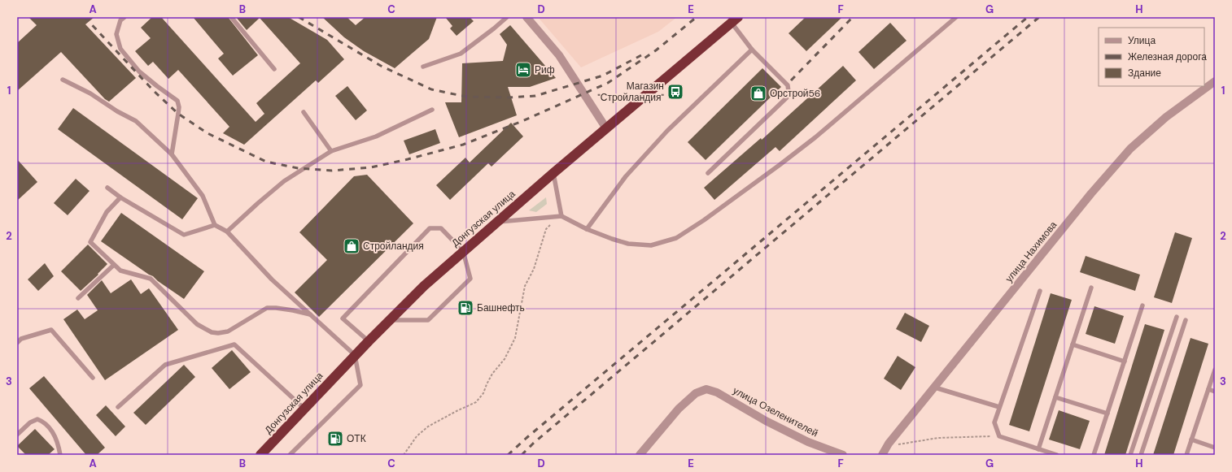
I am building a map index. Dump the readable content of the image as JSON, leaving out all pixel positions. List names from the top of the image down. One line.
{"streets":{"highway":["Донгузская улица"],"street":["улица Нахимова","улица Озеленителей"]},"places":{"hotel":["Риф"],"bus stop":["Магазин \"Стройландия\""],"shop":["Орстрой56","Стройландия"],"fuel station":["Башнефть","ОТК"]},"legend":["Улица","Железная дорога","Здание"],"grid":{"columns":["A","B","C","D","E","F","G","H"],"rows":["1","2","3"]}}
